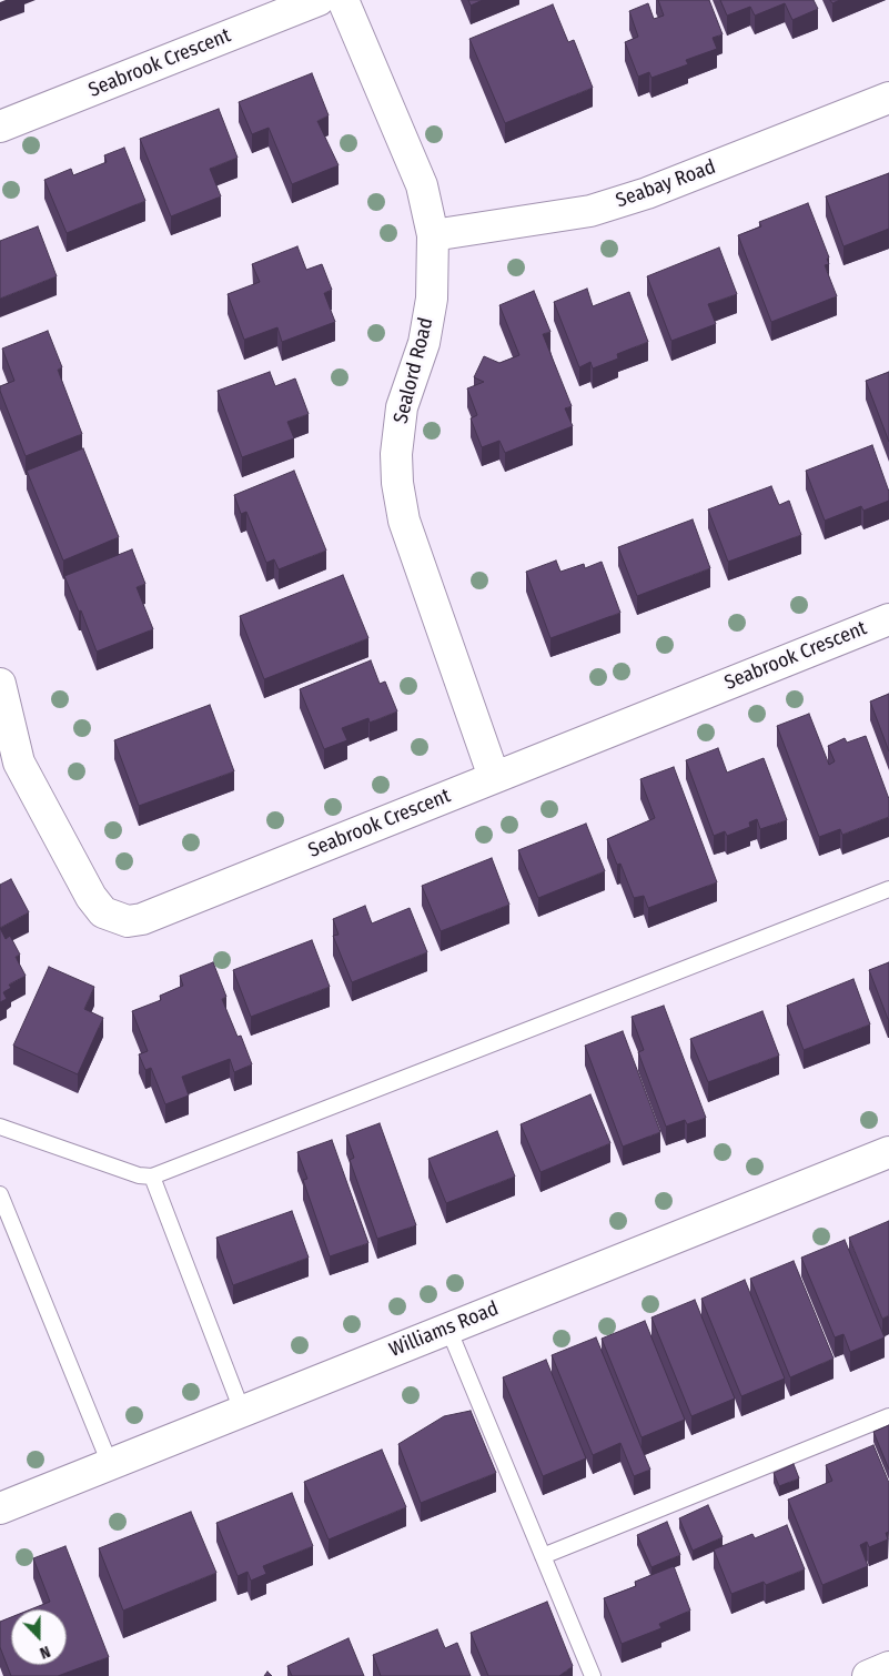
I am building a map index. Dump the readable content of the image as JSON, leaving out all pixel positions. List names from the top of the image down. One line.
{"streets":{"street":["Seabrook Crescent","Seabay Road","Sealord Road","Williams Road"]},"crossings":[["Seabrook Crescent","Sealord Road"],["Seabay Road","Sealord Road"]],"north":"bottom"}
